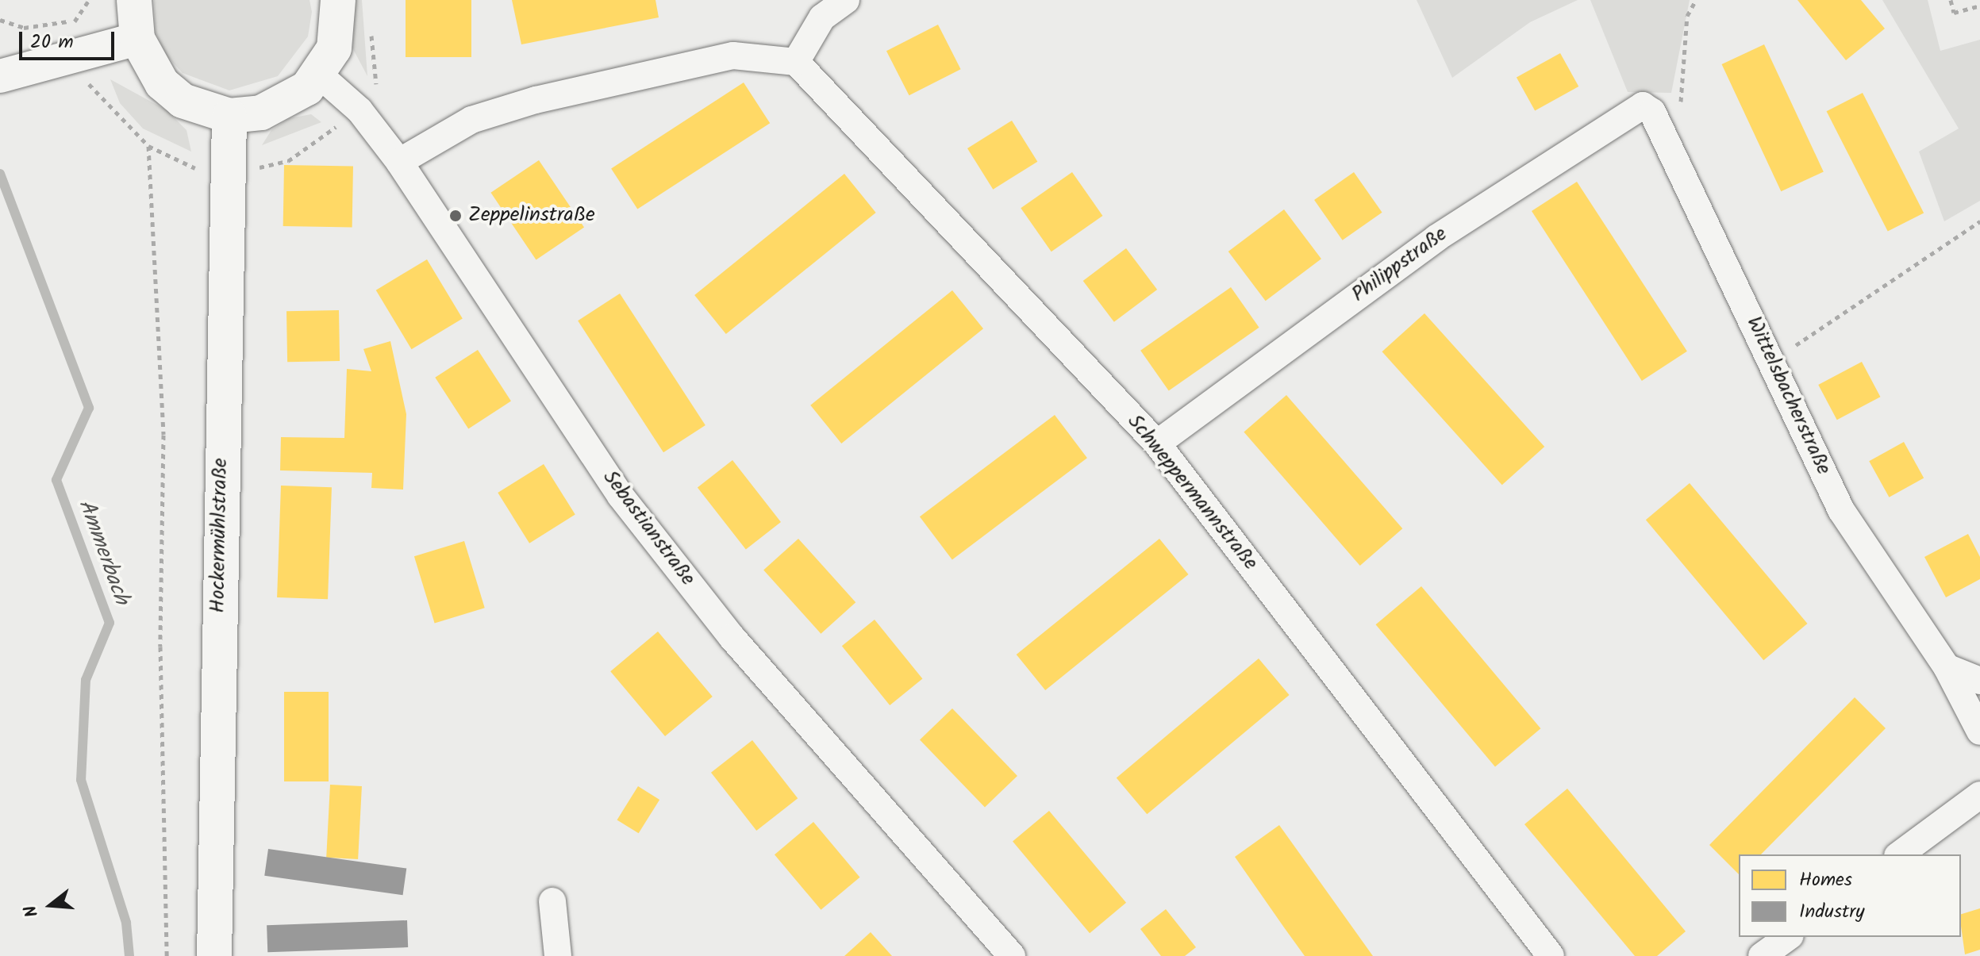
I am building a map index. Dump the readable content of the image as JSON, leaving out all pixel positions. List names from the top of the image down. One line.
{"streets":{"main road":["Hockermühlstraße"],"street":["Philippstraße","Wittelsbacherstraße","Schweppermannstraße","Sebastianstraße"]},"crossings":[["Philippstraße","Wittelsbacherstraße"],["Philippstraße","Schweppermannstraße"]],"water":["Ammerbach"],"places":["Zeppelinstraße"],"legend":["Homes","Industry"],"scale_bar":"20 m","north":"left"}
